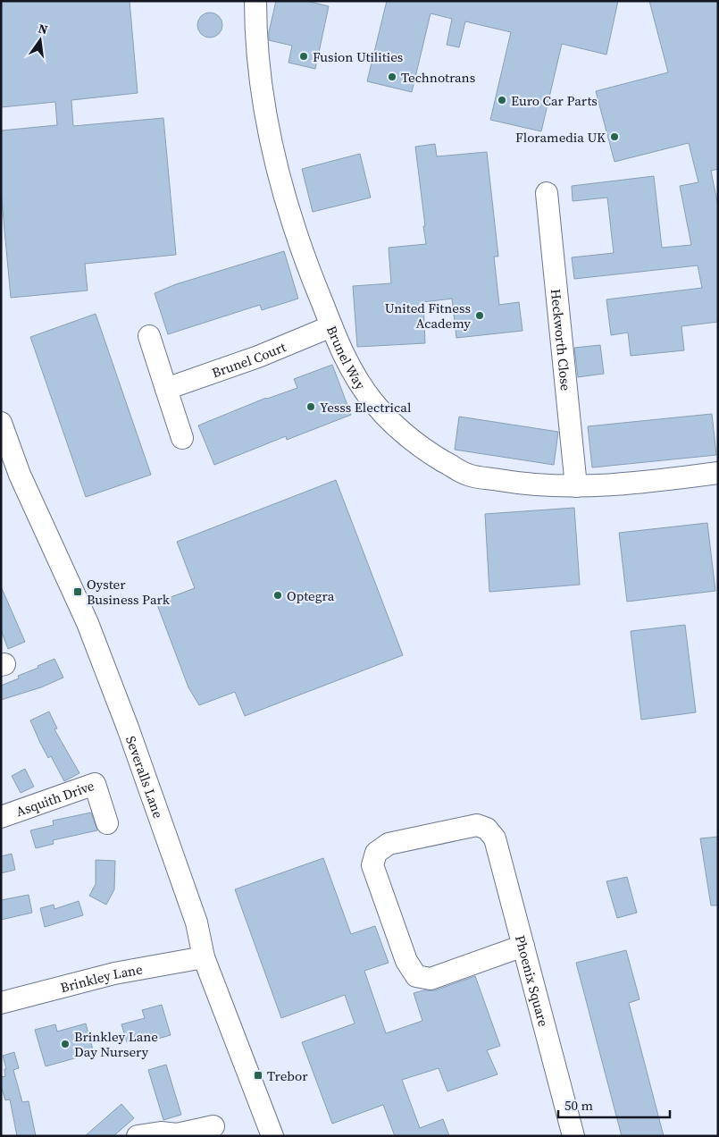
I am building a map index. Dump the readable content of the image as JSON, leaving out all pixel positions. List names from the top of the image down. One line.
{"streets":{"street":["Heckworth Close","Brunel Way","Brunel Court","Severalls Lane","Asquith Drive","Brinkley Lane","Phoenix Square"]},"crossings":[["Heckworth Close","Brunel Way"],["Brunel Way","Brunel Court"],["Severalls Lane","Brinkley Lane"]],"places":{"other":["Fusion Utilities","Technotrans","Euro Car Parts","Floramedia UK","United Fitness Academy","Yesss Electrical","Optegra","Brinkley Lane Day Nursery"],"transit":["Oyster Business Park","Trebor"]},"scale_bar":"50 m","north":"top"}
